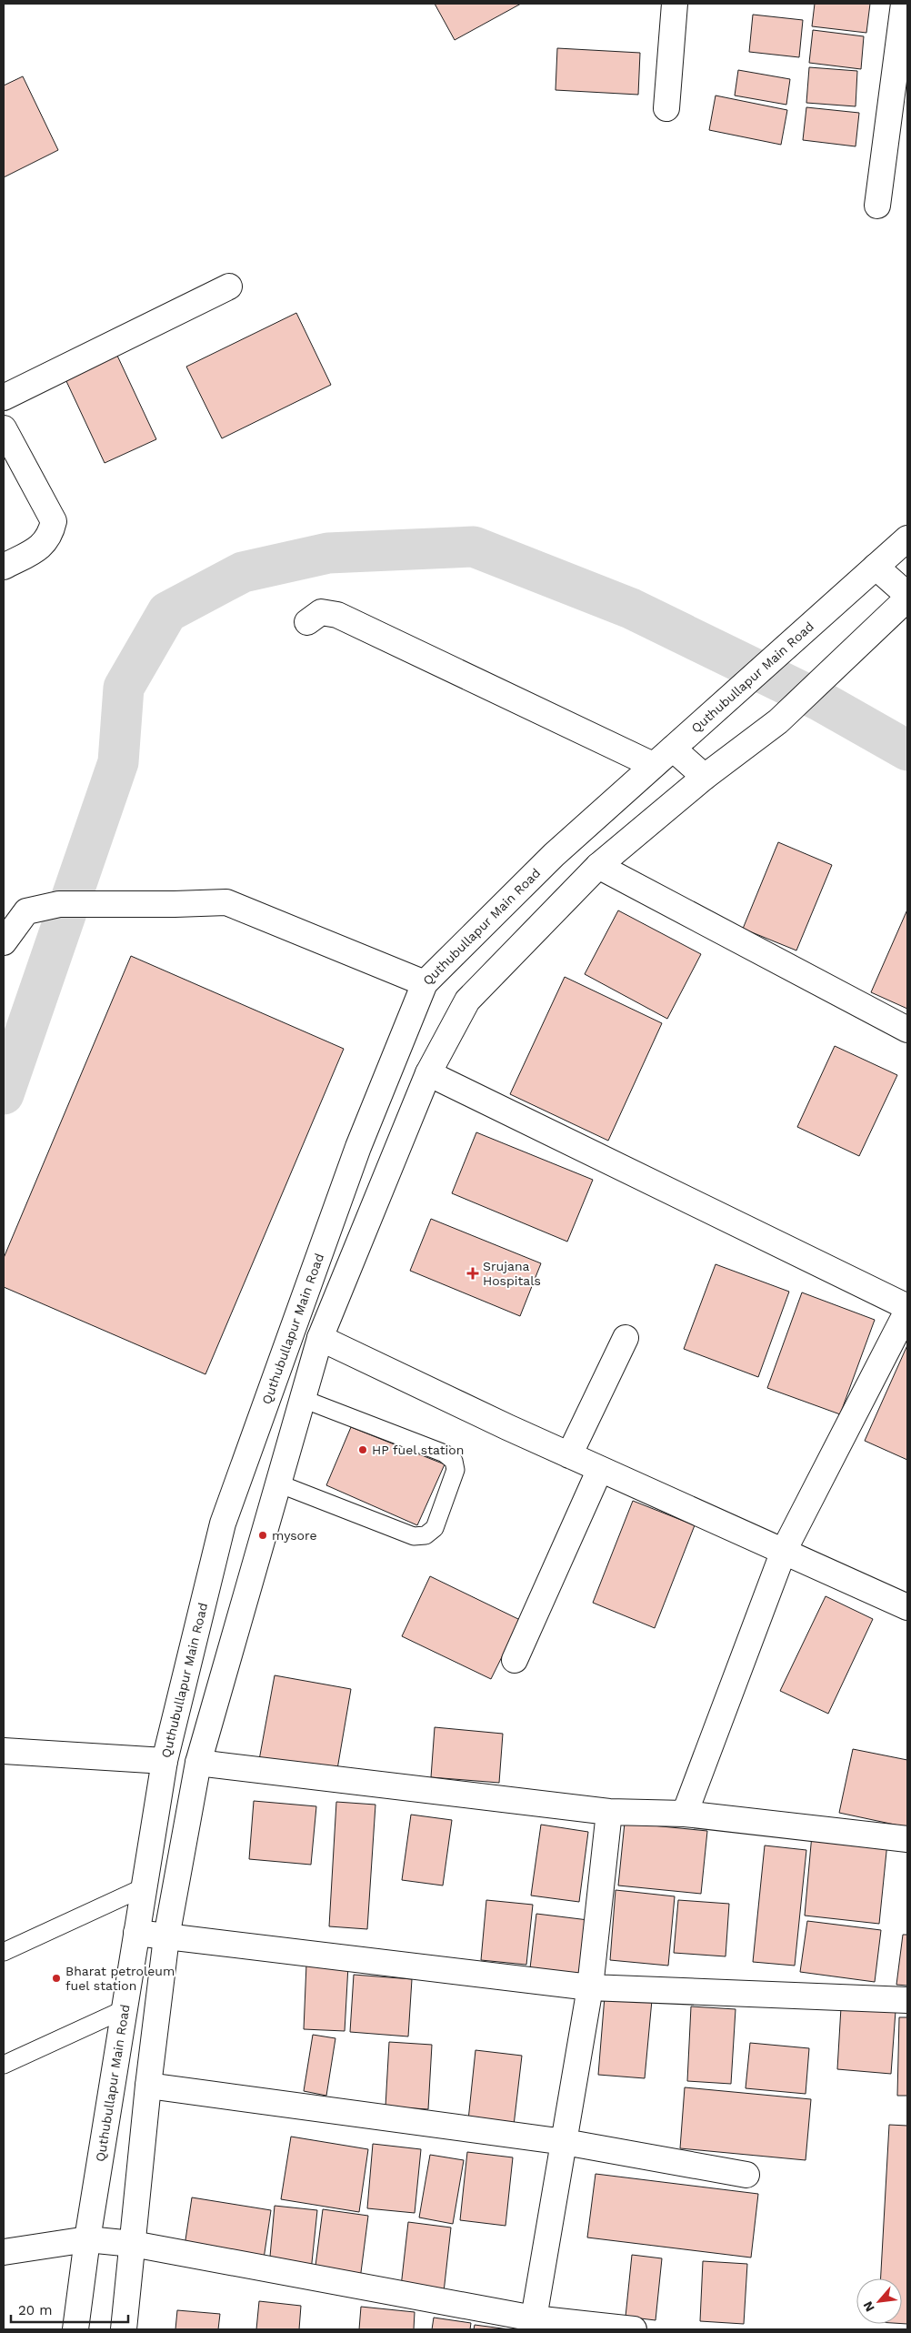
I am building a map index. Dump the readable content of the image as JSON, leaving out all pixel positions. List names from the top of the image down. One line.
{"streets":{"street":["Quthubullapur Main Road"]},"places":{"health":["Srujana Hospitals"],"other":["HP fuel station","mysore","Bharat petroleum fuel station"]},"scale_bar":"20 m","north":"bottom left"}
